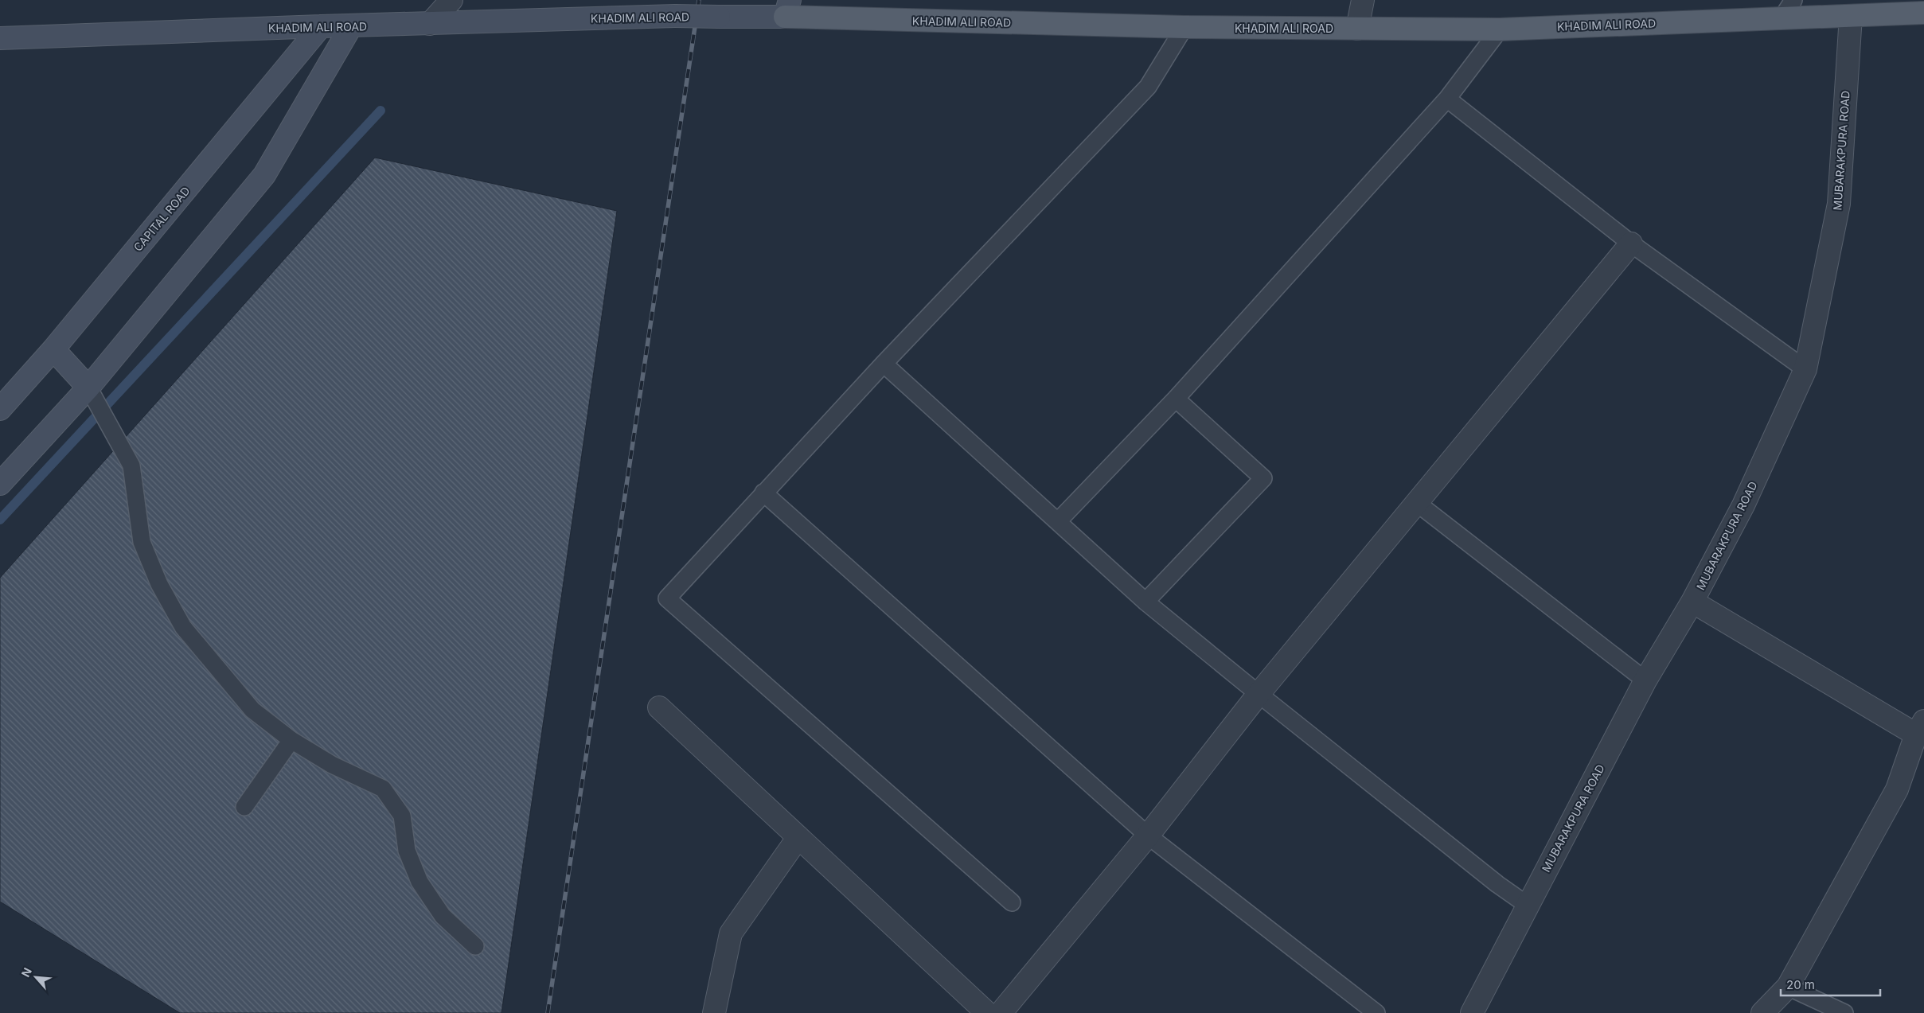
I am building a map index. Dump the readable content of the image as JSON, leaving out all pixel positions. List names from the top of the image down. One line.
{"streets":{"main road":["KHADIM ALI ROAD"],"street":["MUBARAKPURA ROAD","CAPITAL ROAD"]},"crossings":[["KHADIM ALI ROAD","MUBARAKPURA ROAD"],["KHADIM ALI ROAD","CAPITAL ROAD"]],"scale_bar":"20 m","north":"top left"}
